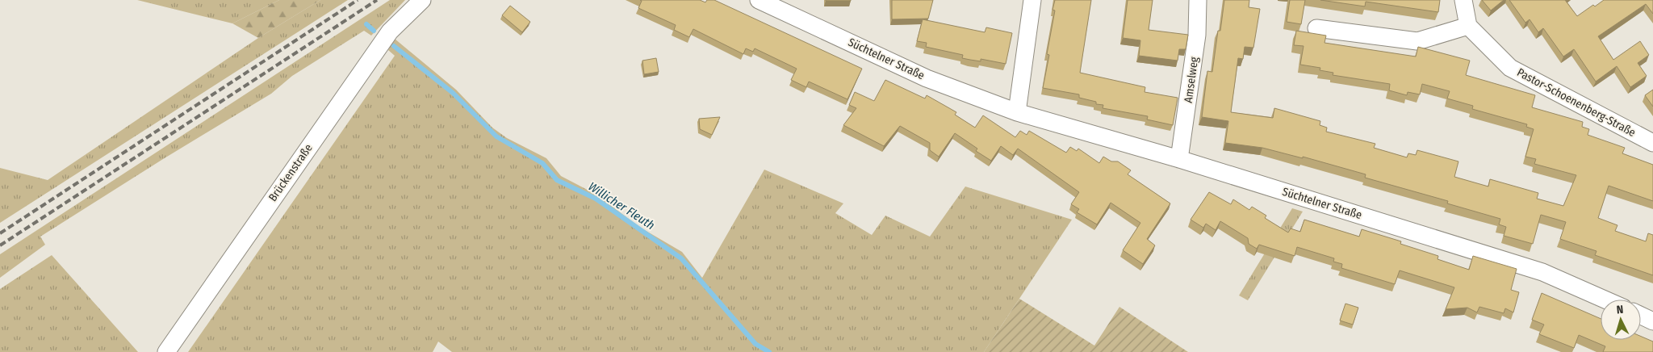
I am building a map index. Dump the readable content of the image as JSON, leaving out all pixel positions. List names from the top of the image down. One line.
{"streets":{"street":["Süchtelner Straße","Amselweg","Pastor-Schoenenberg-Straße","Brückenstraße"]},"crossings":[["Süchtelner Straße","Amselweg"]],"water":["Willicher Fleuth"],"north":"top"}
